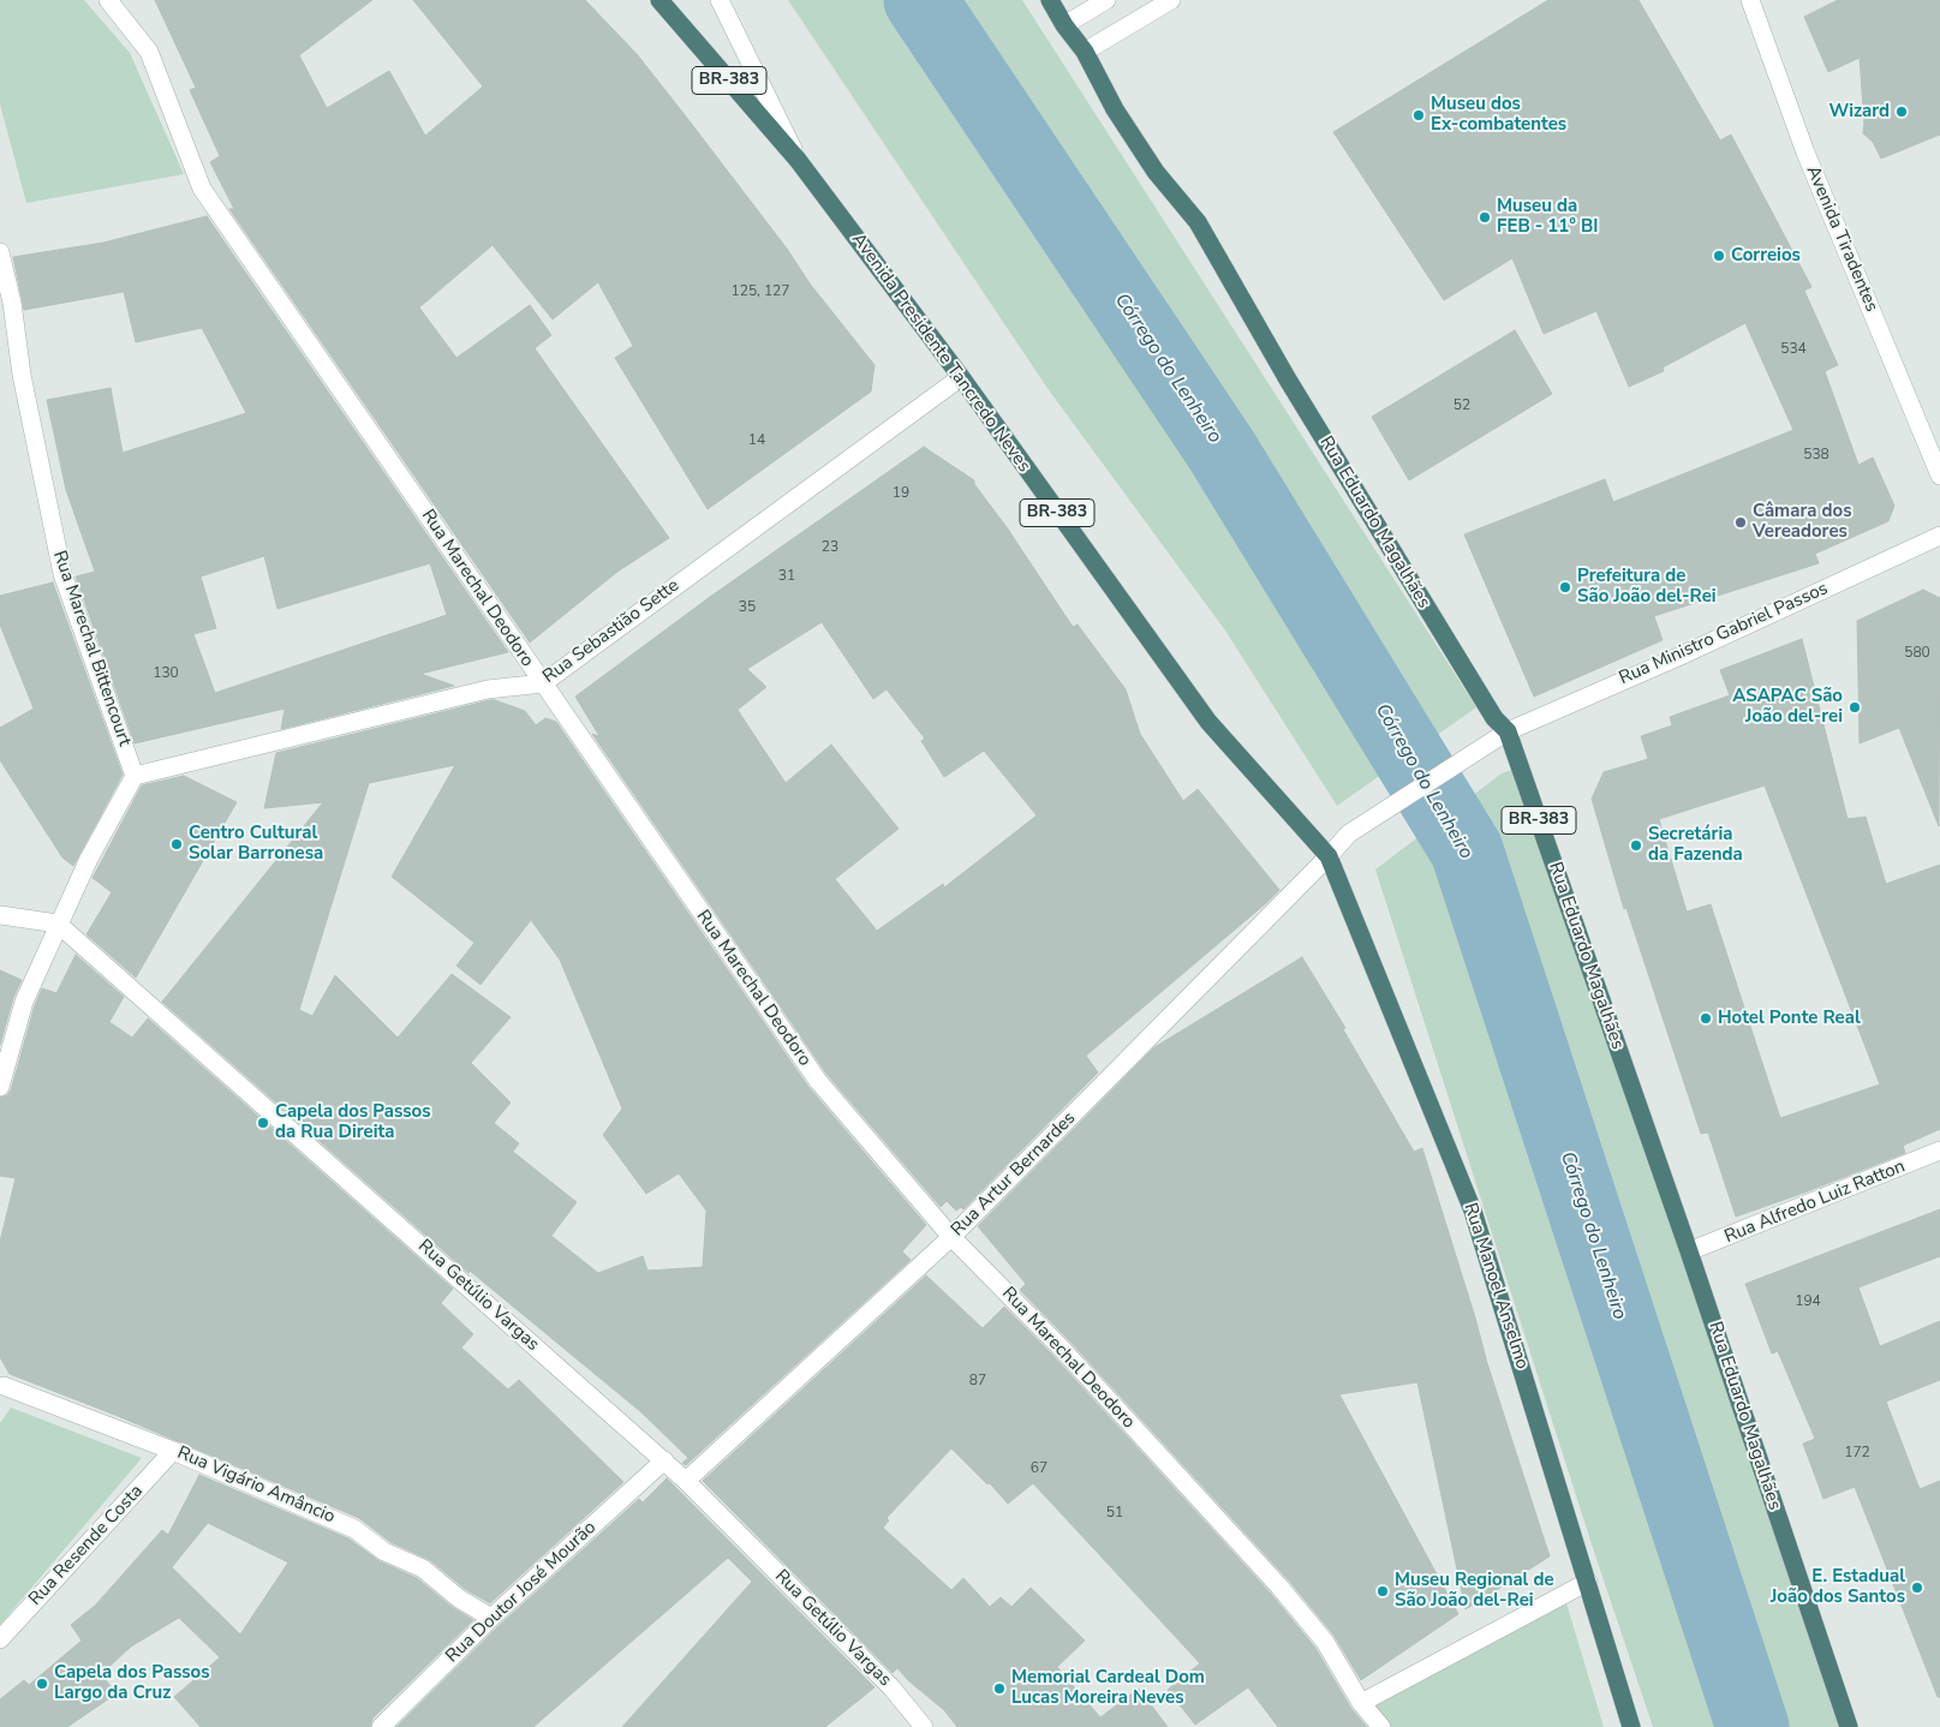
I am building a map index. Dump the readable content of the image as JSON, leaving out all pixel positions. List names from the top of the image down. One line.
{"streets":{"highway":["BR-383","Avenida Presidente Tancredo Neves","Rua Eduardo Magalhães","Rua Manoel Anselmo"],"street":["Avenida Tiradentes","Rua Marechal Deodoro","Rua Sebastião Sette","Rua Ministro Gabriel Passos","Rua Marechal Bittencourt","Rua Artur Bernardes","Rua Alfredo Luiz Ratton","Rua Getúlio Vargas","Rua Vigário Amâncio","Rua Resende Costa","Rua Doutor José Mourão"]},"crossings":[["Avenida Presidente Tancredo Neves","Rua Sebastião Sette"],["Avenida Presidente Tancredo Neves","Rua Artur Bernardes"],["Avenida Presidente Tancredo Neves","Rua Manoel Anselmo"],["Rua Eduardo Magalhães","Rua Ministro Gabriel Passos"],["Rua Eduardo Magalhães","Rua Alfredo Luiz Ratton"],["Rua Marechal Deodoro","Rua Sebastião Sette"],["Rua Marechal Deodoro","Rua Artur Bernardes"],["Rua Sebastião Sette","Rua Marechal Bittencourt"],["Rua Ministro Gabriel Passos","Rua Artur Bernardes"],["Rua Artur Bernardes","Rua Manoel Anselmo"],["Rua Artur Bernardes","Rua Getúlio Vargas"],["Rua Getúlio Vargas","Rua Doutor José Mourão"],["Rua Vigário Amâncio","Rua Resende Costa"],["Rua Vigário Amâncio","Rua Doutor José Mourão"]],"water":["Córrego do Lenheiro"],"places":["Wizard","Museu dos Ex-combatentes","Museu da FEB - 11° BI","Correios","Câmara dos Vereadores","Prefeitura de São João del-Rei","ASAPAC São João del-rei","Centro Cultural Solar Barronesa","Secretária da Fazenda","Hotel Ponte Real","Capela dos Passos da Rua Direita","E. Estadual João dos Santos","Museu Regional de São João del-Rei","Capela dos Passos Largo da Cruz","Memorial Cardeal Dom Lucas Moreira Neves"],"house_numbers":["125, 127","534","52","14","538","19","23","31","35","580","130","194","87","172","67","51"]}
